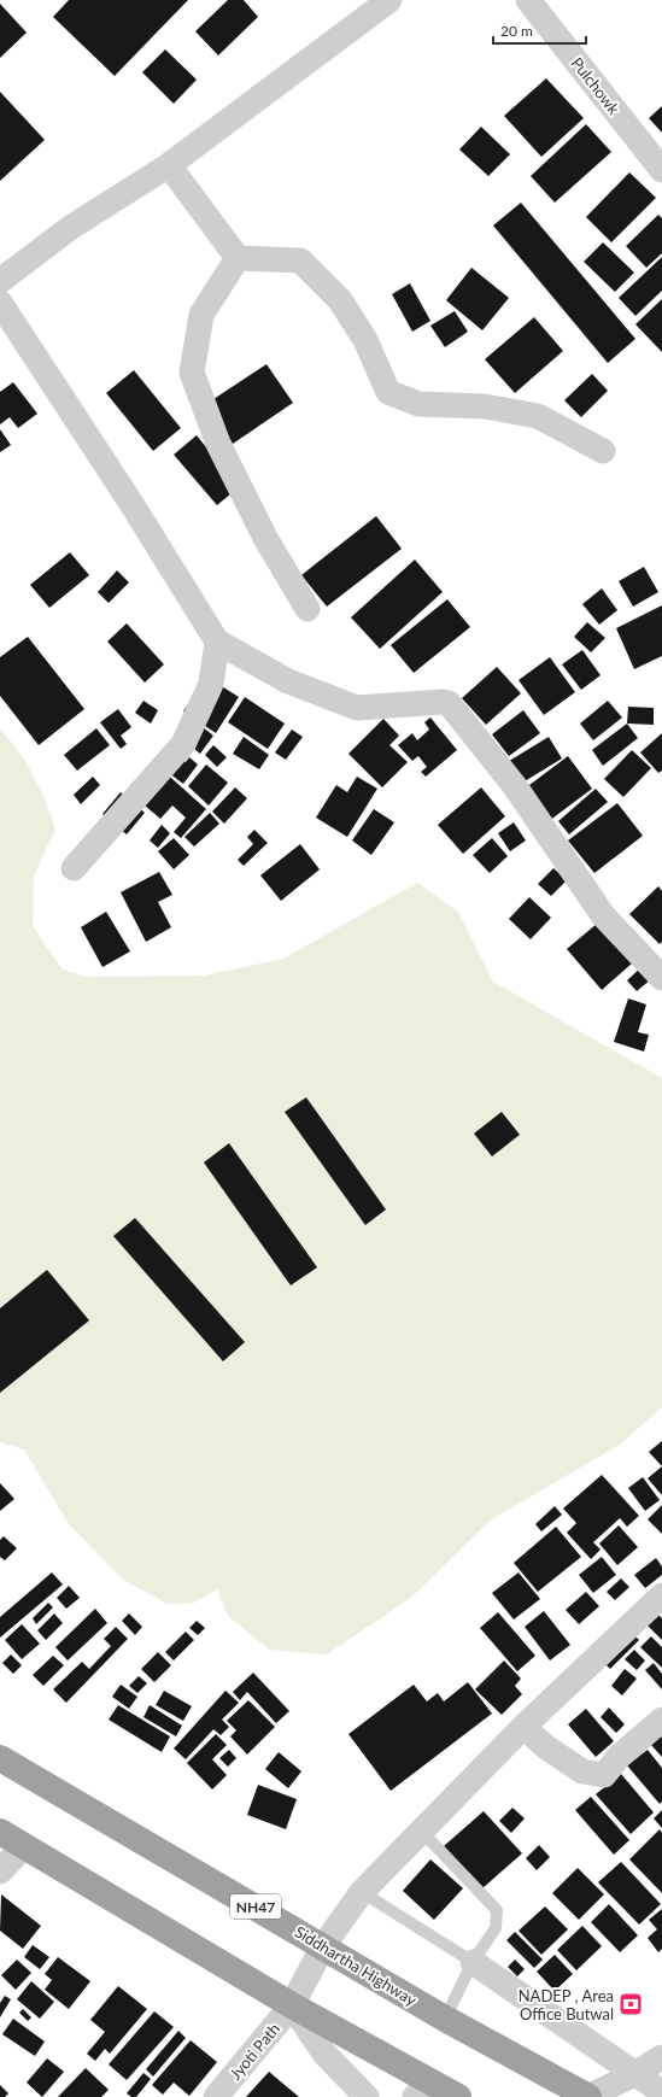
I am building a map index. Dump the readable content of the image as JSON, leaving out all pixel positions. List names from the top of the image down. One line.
{"streets":{"highway":["NH47","Siddhartha Highway"],"street":["Pulchowk","Jyoti Path"]},"crossings":[["Siddhartha Highway","Jyoti Path"]],"places":{"bank":["NADEP , Area Office Butwal"]},"scale_bar":"20 m"}
